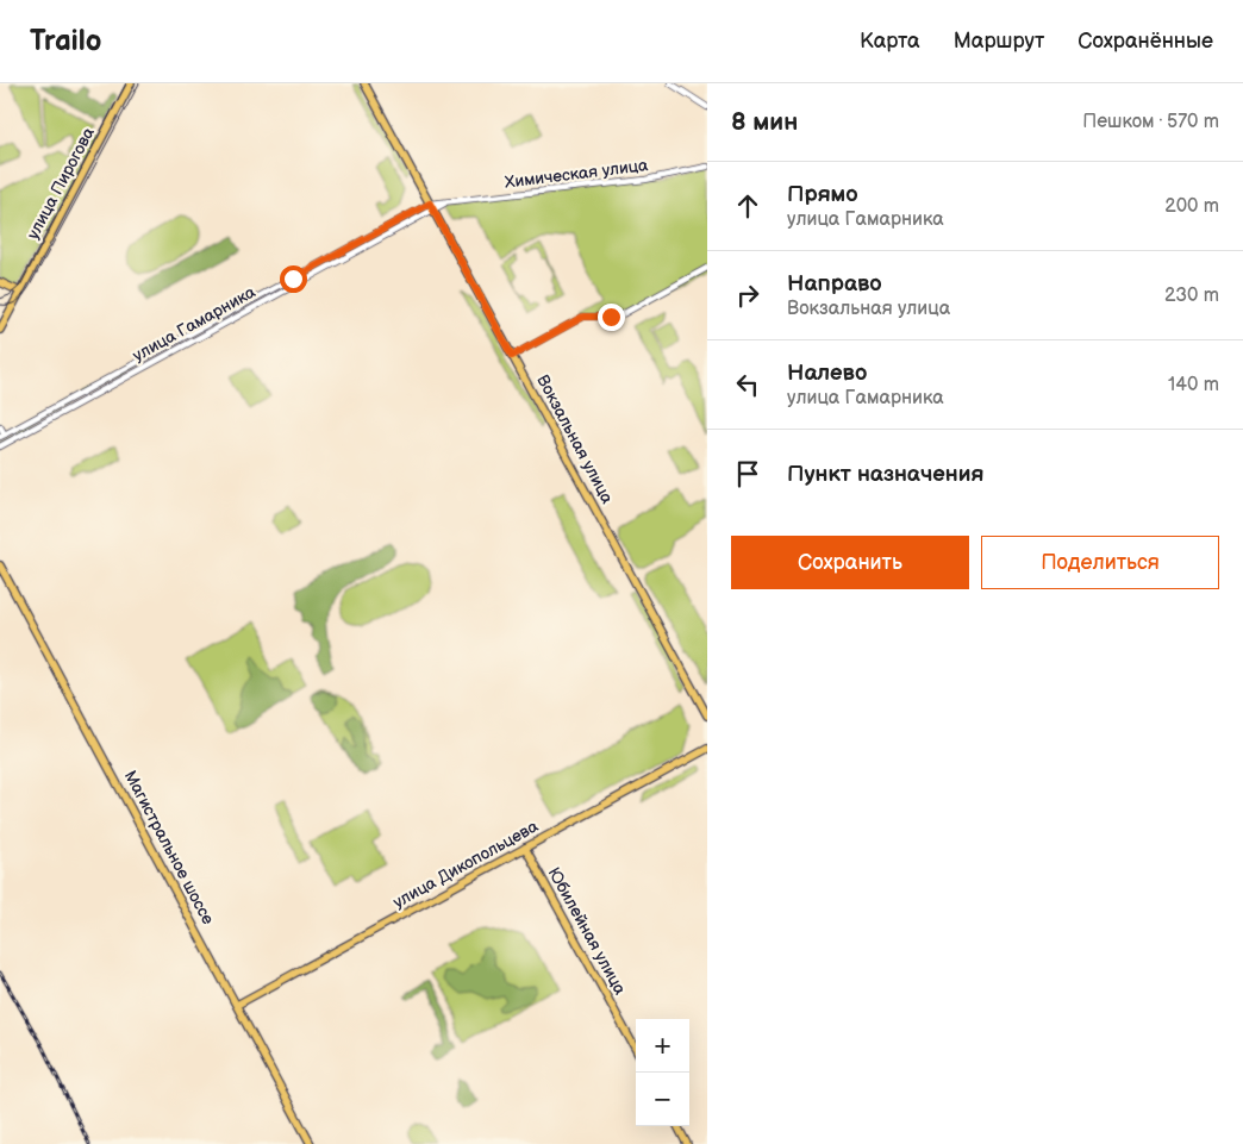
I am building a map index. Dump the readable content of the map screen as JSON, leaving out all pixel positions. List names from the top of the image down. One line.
{"streets":{"main road":["улица Пирогова","Вокзальная улица","Магистральное шоссе","улица Дикопольцева","Юбилейная улица"],"street":["Химическая улица","улица Гамарника"]},"crossings":[["Химическая улица","улица Гамарника"],["Химическая улица","Вокзальная улица"],["улица Гамарника","Вокзальная улица"],["Магистральное шоссе","улица Дикопольцева"],["улица Дикопольцева","Юбилейная улица"]],"page":{"header":"Trailo","nav":["Карта","Маршрут","Сохранённые"],"heading":["8 мин","Пешком · 570 m"],"list":[["Прямо","улица Гамарника","200 m"],["Направо","Вокзальная улица","230 m"],["Налево","улица Гамарника","140 m"],"Пункт назначения"],"buttons":["Сохранить","Поделиться"],"map_buttons":["+","−"]}}
